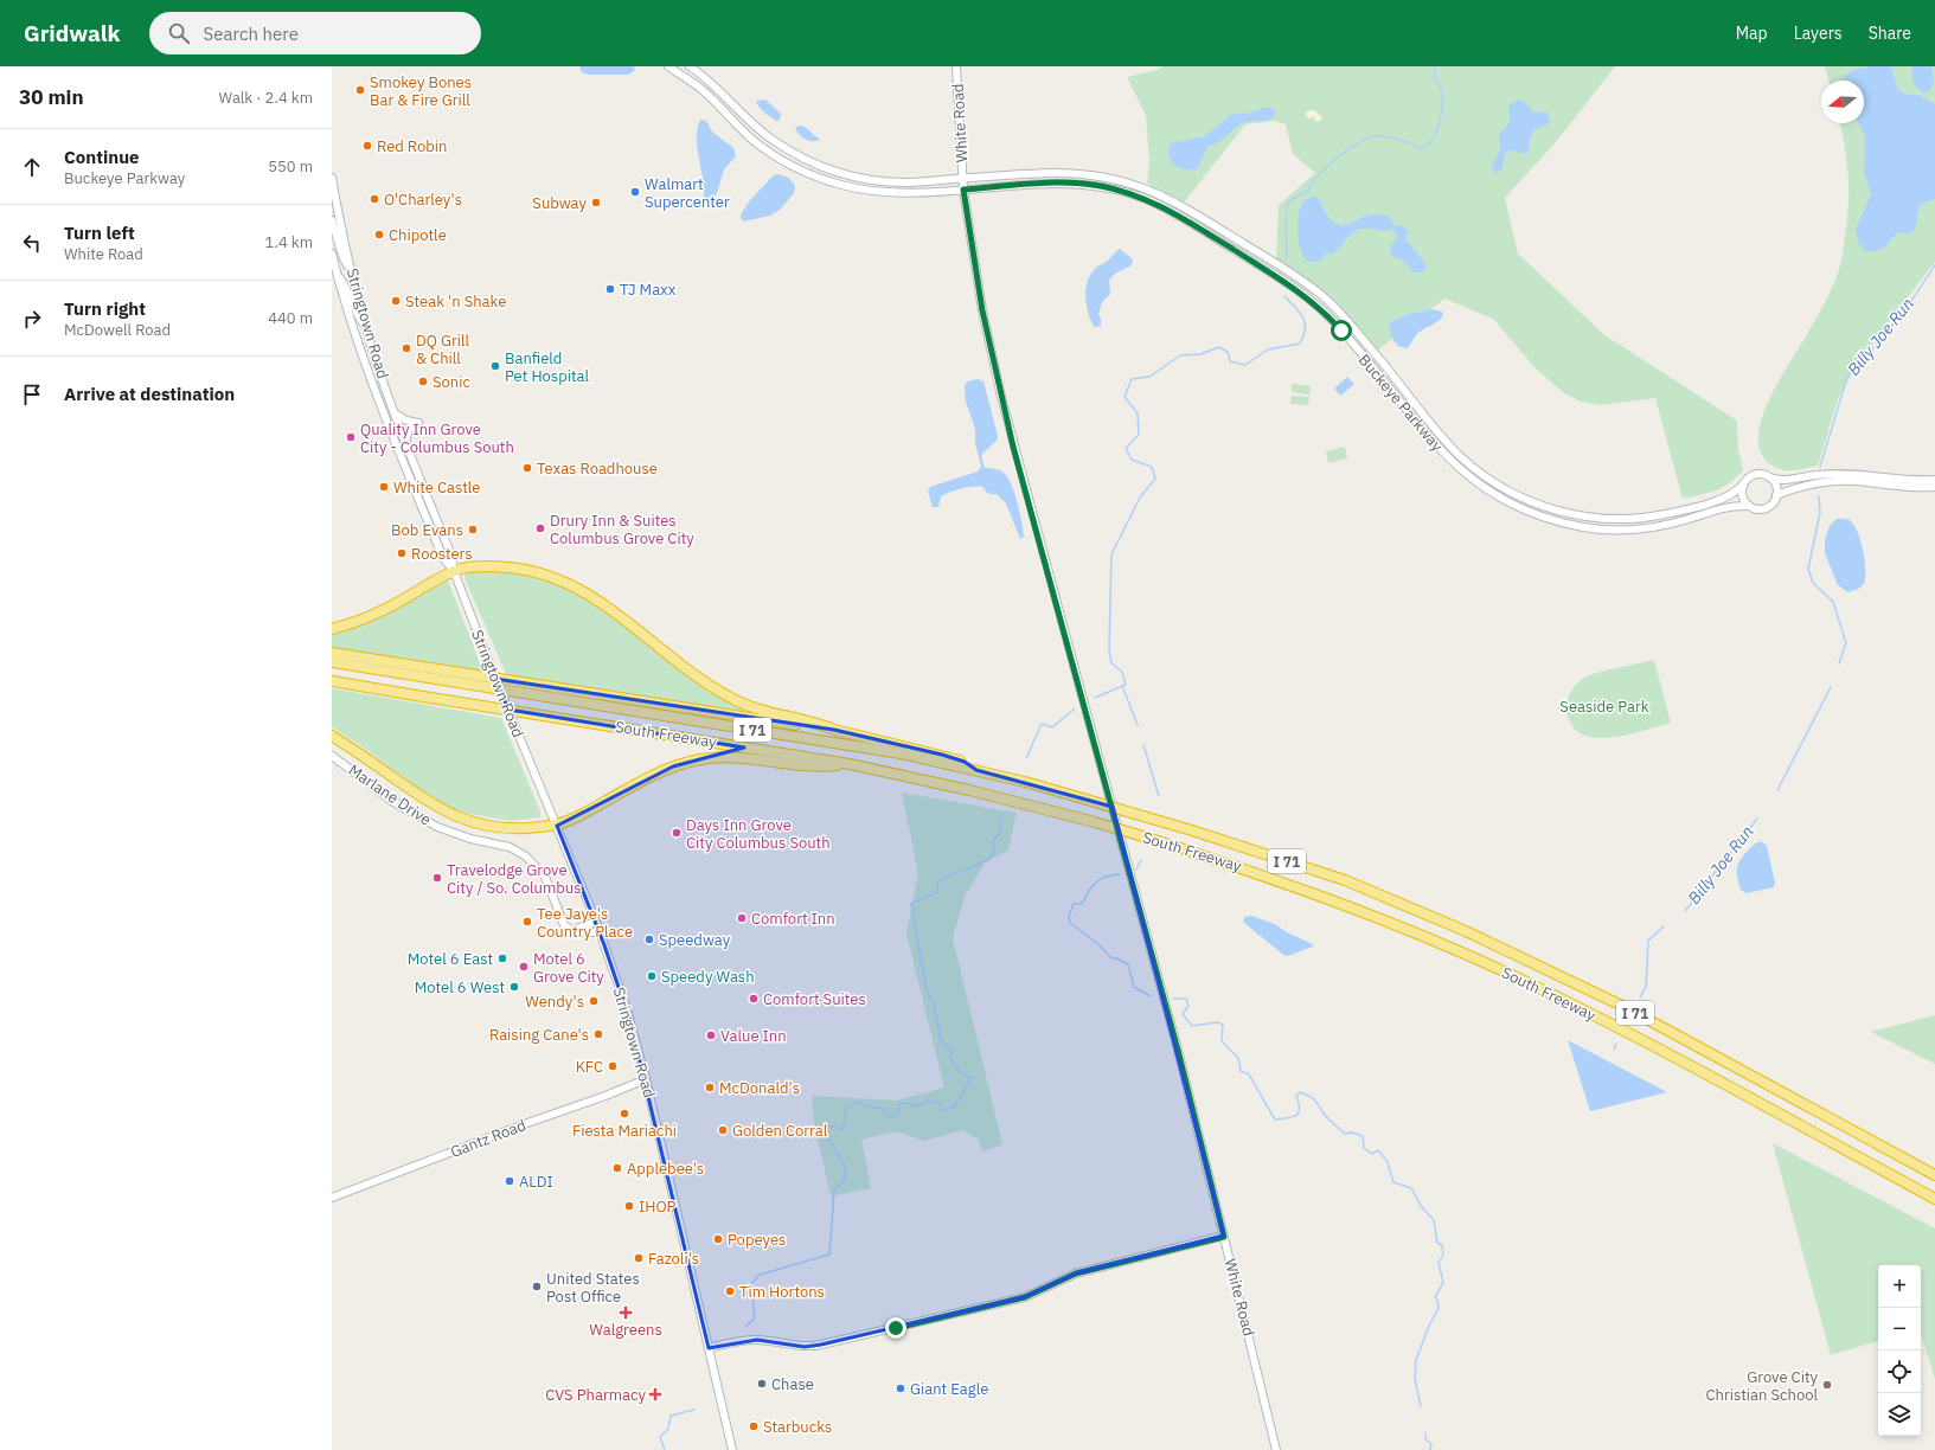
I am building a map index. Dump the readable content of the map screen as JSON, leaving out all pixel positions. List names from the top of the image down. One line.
{"streets":{"highway":["I 71","South Freeway"],"street":["White Road","Stringtown Road","Buckeye Parkway","Marlane Drive","Gantz Road"]},"crossings":[["White Road","Buckeye Parkway"],["Stringtown Road","Gantz Road"],["I 71","South Freeway"]],"water":["Billy Joe Run"],"parks":["Seaside Park"],"places":{"other":["Smokey Bones Bar & Fire Grill","Red Robin","Walmart Supercenter","O'Charley's","Subway","Chipotle","TJ Maxx","Steak 'n Shake","DQ Grill & Chill","Banfield Pet Hospital","Sonic","Quality Inn Grove City - Columbus South","Texas Roadhouse","White Castle","Drury Inn & Suites Columbus Grove City","Bob Evans","Roosters","Days Inn Grove City Columbus South","Travelodge Grove City / So. Columbus","Comfort Inn","Tee Jaye's Country Place","Speedway","Motel 6 East","Motel 6 Grove City","Speedy Wash","Motel 6 West","Comfort Suites","Wendy's","Raising Cane's","Value Inn","KFC","McDonald's","Fiesta Mariachi","Golden Corral","Applebee's","ALDI","IHOP","Popeyes","Fazoli's","United States Post Office","Tim Hortons","Chase","Grove City Christian School","Giant Eagle","Starbucks"],"health":["Walgreens","CVS Pharmacy"]},"north":"left","page":{"header":"Gridwalk","search":"Search here","nav":["Map","Layers","Share"],"heading":["30 min","Walk · 2.4 km"],"list":[["Continue","Buckeye Parkway","550 m"],["Turn left","White Road","1.4 km"],["Turn right","McDowell Road","440 m"],"Arrive at destination"],"map_buttons":["+","−"]}}
